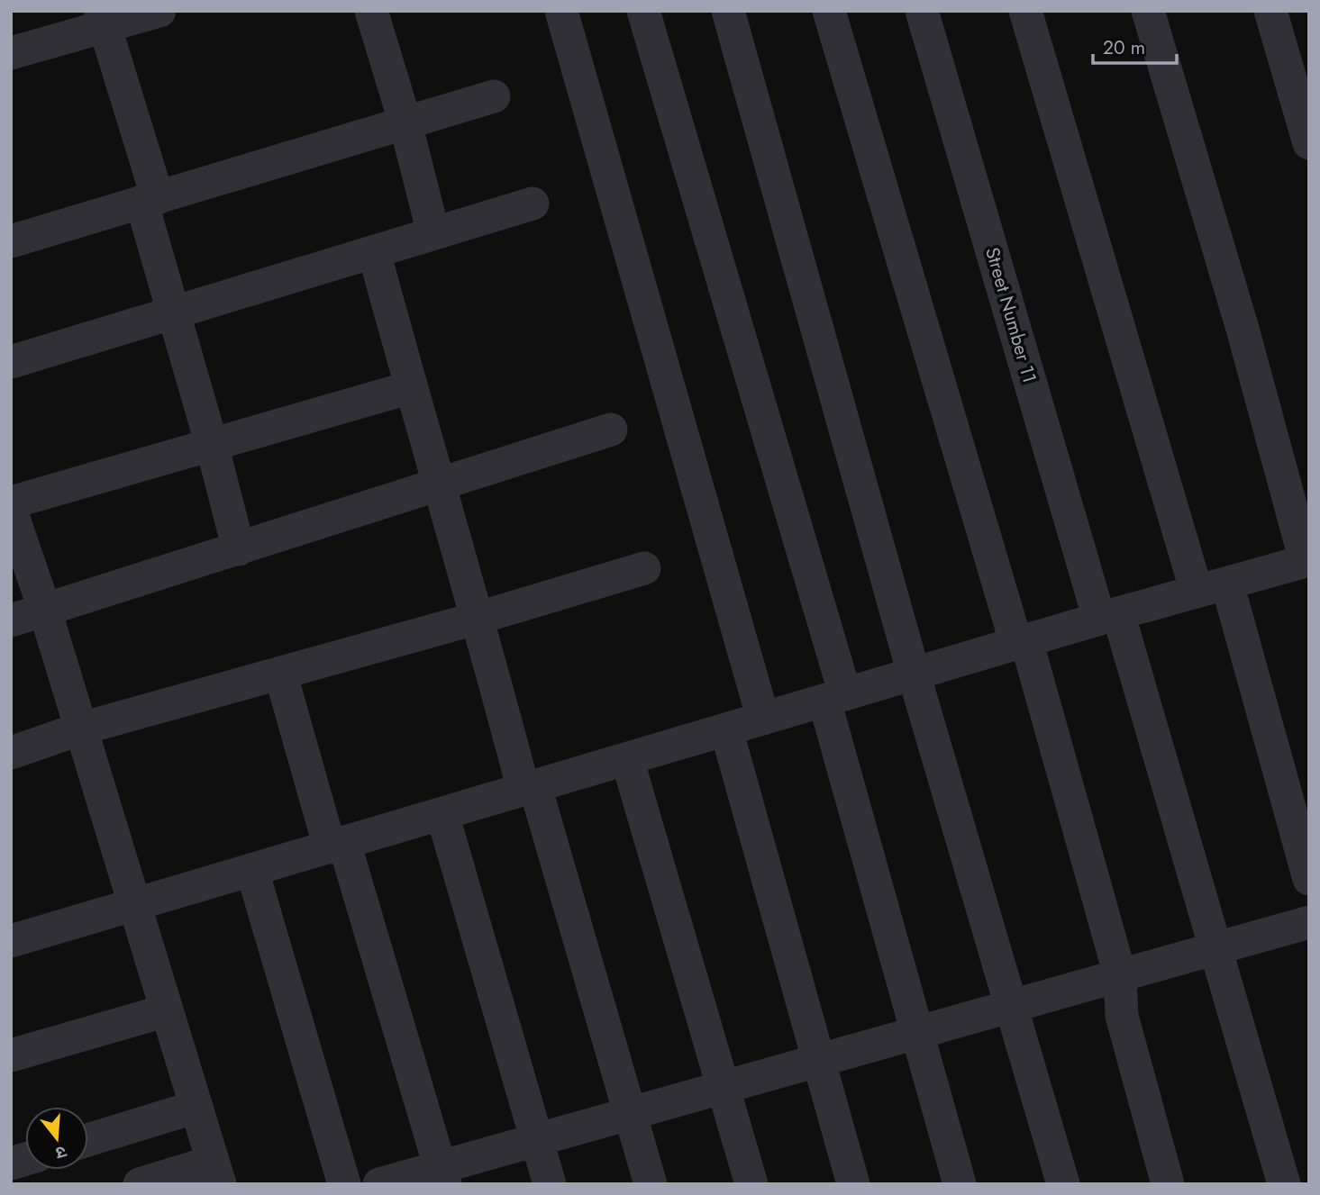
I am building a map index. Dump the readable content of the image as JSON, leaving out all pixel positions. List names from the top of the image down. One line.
{"streets":{"street":["Street Number 11"]},"scale_bar":"20 m","north":"bottom"}
